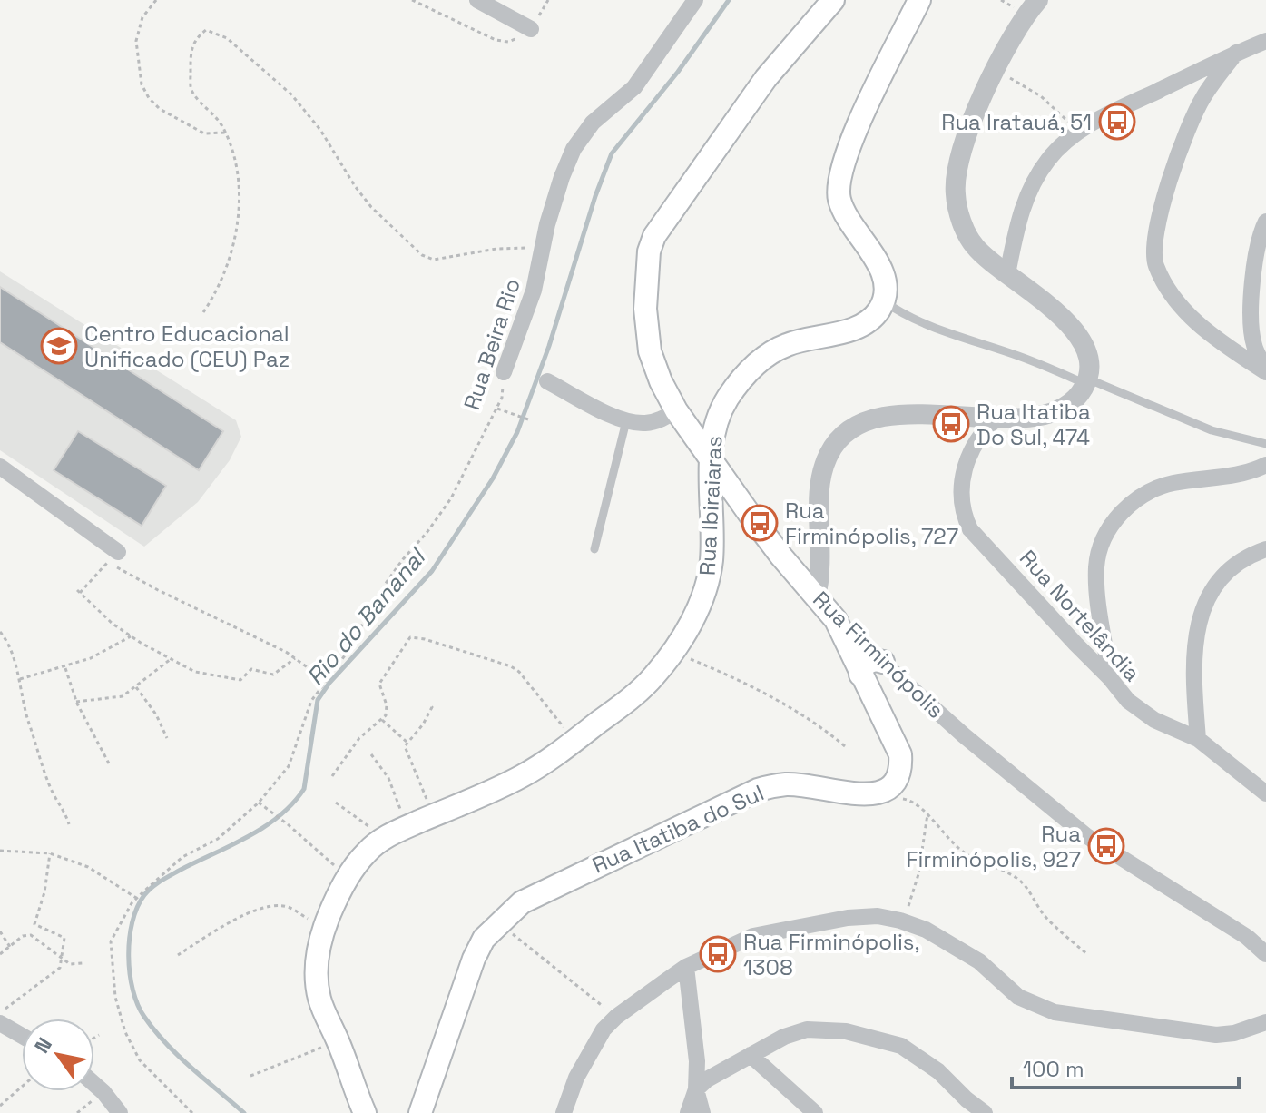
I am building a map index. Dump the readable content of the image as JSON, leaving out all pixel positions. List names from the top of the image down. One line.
{"streets":{"main road":["Rua Ibiraiaras","Rua Firminópolis","Rua Itatiba do Sul"],"street":["Rua Beira Rio","Rua Nortelândia"]},"crossings":[["Rua Ibiraiaras","Rua Firminópolis"]],"water":["Rio do Bananal"],"places":{"bus stop":["Rua Iratauá, 51","Rua Itatiba Do Sul, 474","Rua Firminópolis, 727","Rua Firminópolis, 927","Rua Firminópolis, 1308"],"school or university":["Centro Educacional Unificado (CEU) Paz"]},"scale_bar":"100 m","north":"top left"}
